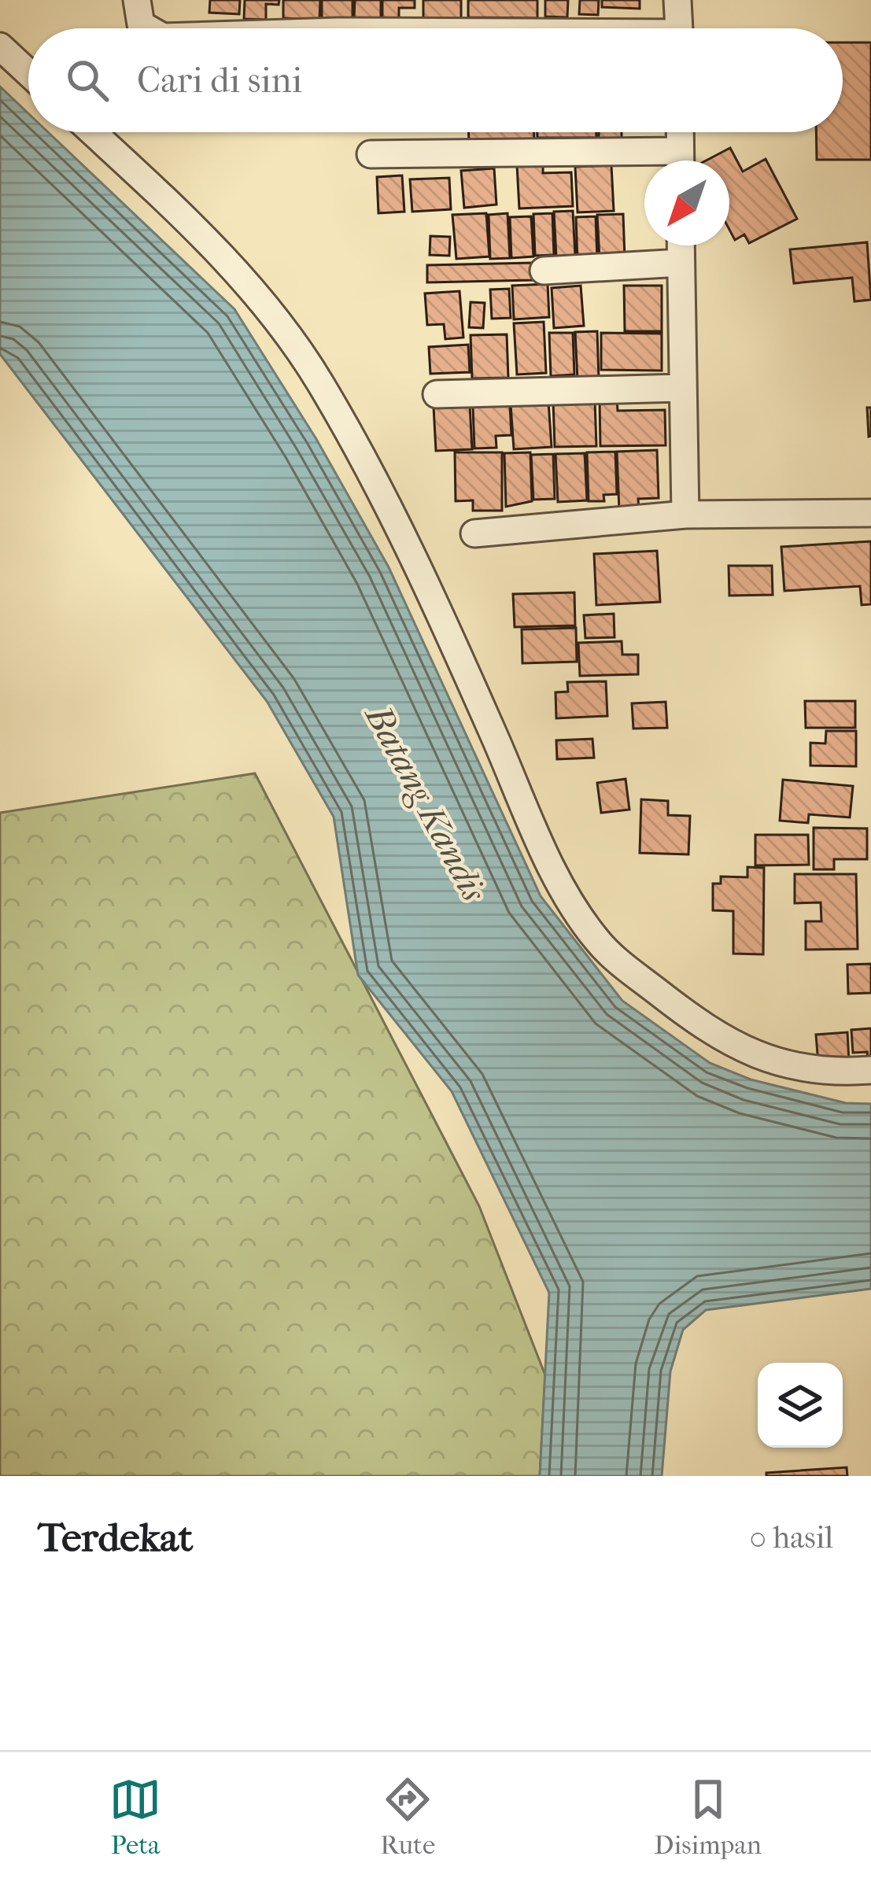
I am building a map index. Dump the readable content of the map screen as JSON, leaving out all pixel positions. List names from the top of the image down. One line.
{"water":["Batang Kandis"],"north":"bottom left","page":{"search":"Cari di sini","heading":["Terdekat","0 hasil"],"nav":["Peta","Rute","Disimpan"]}}
